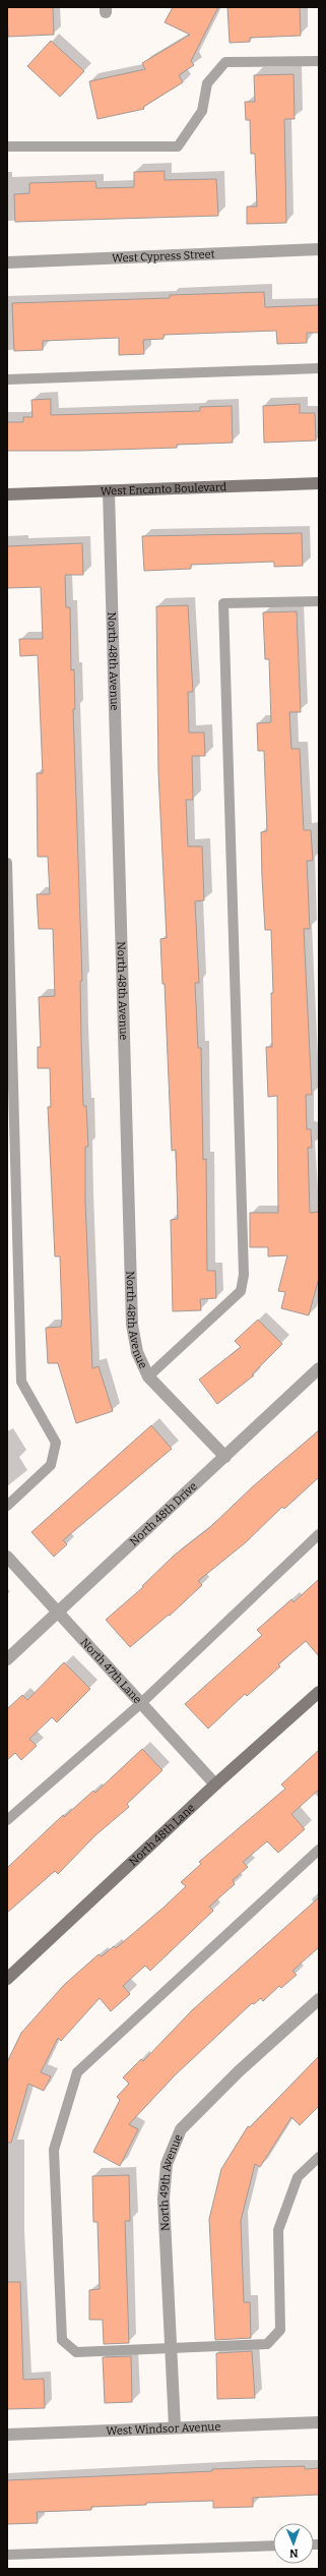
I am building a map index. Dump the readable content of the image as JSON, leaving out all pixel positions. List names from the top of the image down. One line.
{"streets":{"street":["West Cypress Street","West Encanto Boulevard","North 48th Avenue","North 48th Drive","North 47th Lane","North 48th Lane","North 49th Avenue","West Windsor Avenue"]},"crossings":[["West Encanto Boulevard","North 48th Avenue"],["North 48th Avenue","North 48th Drive"],["North 48th Drive","North 47th Lane"],["North 47th Lane","North 48th Lane"],["North 49th Avenue","West Windsor Avenue"]],"north":"bottom"}
